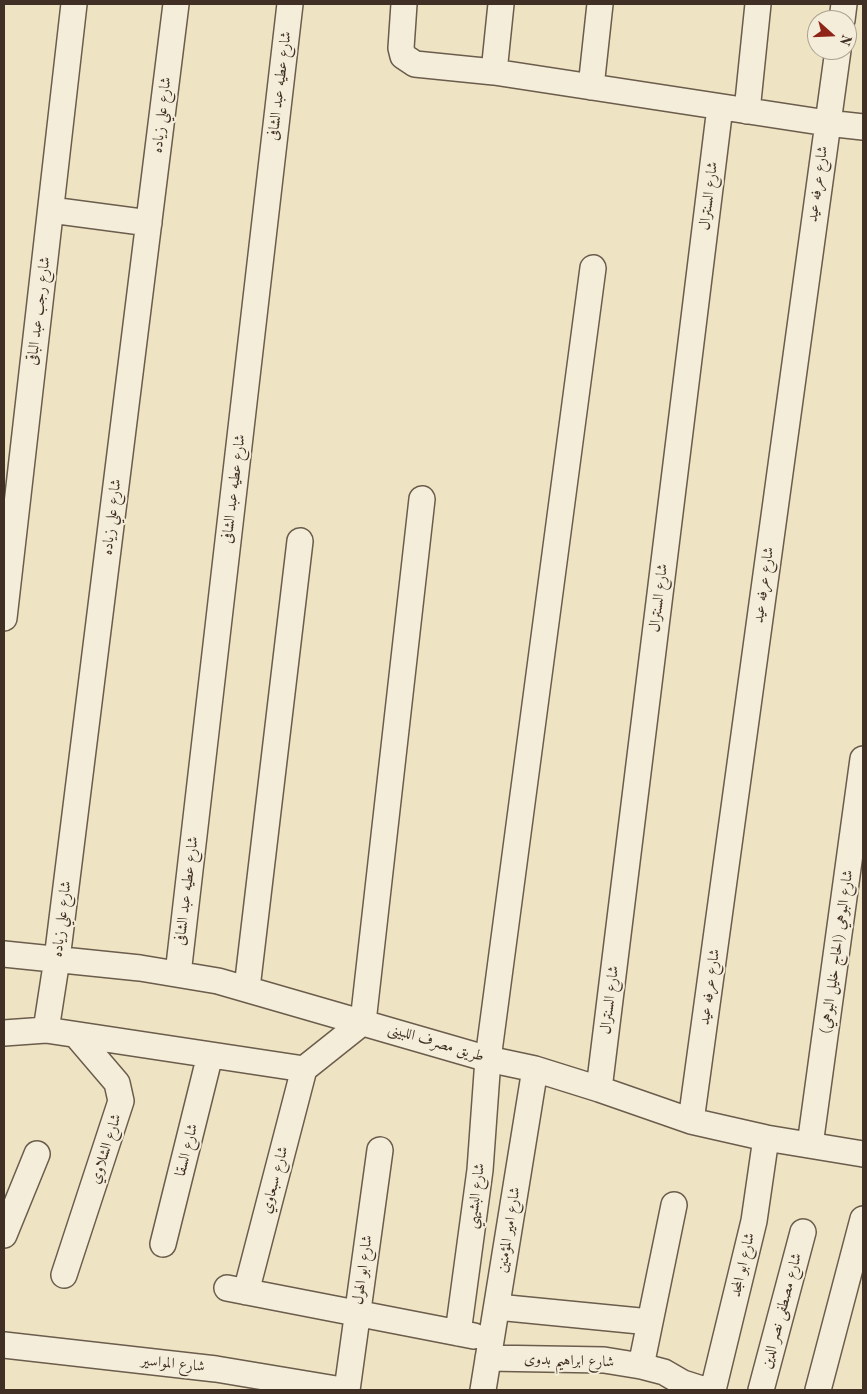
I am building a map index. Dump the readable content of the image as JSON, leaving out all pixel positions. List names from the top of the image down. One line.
{"streets":{"street":["شارع عطيه عبد الشافى","شارع علي زياده","شارع عرفه عيد","شارع السنترال","شارع رجب عبد الباقى","شارع البوهي (الحاج خليل البوهي)","طريق مصرف اللبينى","شارع الشلاوي","شارع السقا","شارع سبعاوي","شارع البشيهي","شارع امير المؤمنين","شارع ابو المجد","شارع ابو الهول","شارع مصطفى نصر الدين","شارع ابراهيم بدوى","شارع المواسير"]},"crossings":[["شارع عطيه عبد الشافى","طريق مصرف اللبينى"],["شارع علي زياده","طريق مصرف اللبينى"],["شارع عرفه عيد","طريق مصرف اللبينى"],["شارع السنترال","طريق مصرف اللبينى"],["شارع البوهي (الحاج خليل البوهي)","طريق مصرف اللبينى"],["طريق مصرف اللبينى","شارع البشيهي"],["طريق مصرف اللبينى","شارع امير المؤمنين"],["طريق مصرف اللبينى","شارع ابو المجد"],["شارع سبعاوي","شارع ابراهيم بدوى"],["شارع البشيهي","شارع ابراهيم بدوى"],["شارع امير المؤمنين","شارع ابراهيم بدوى"],["شارع ابو الهول","شارع ابراهيم بدوى"],["شارع ابو الهول","شارع المواسير"]],"north":"right"}
